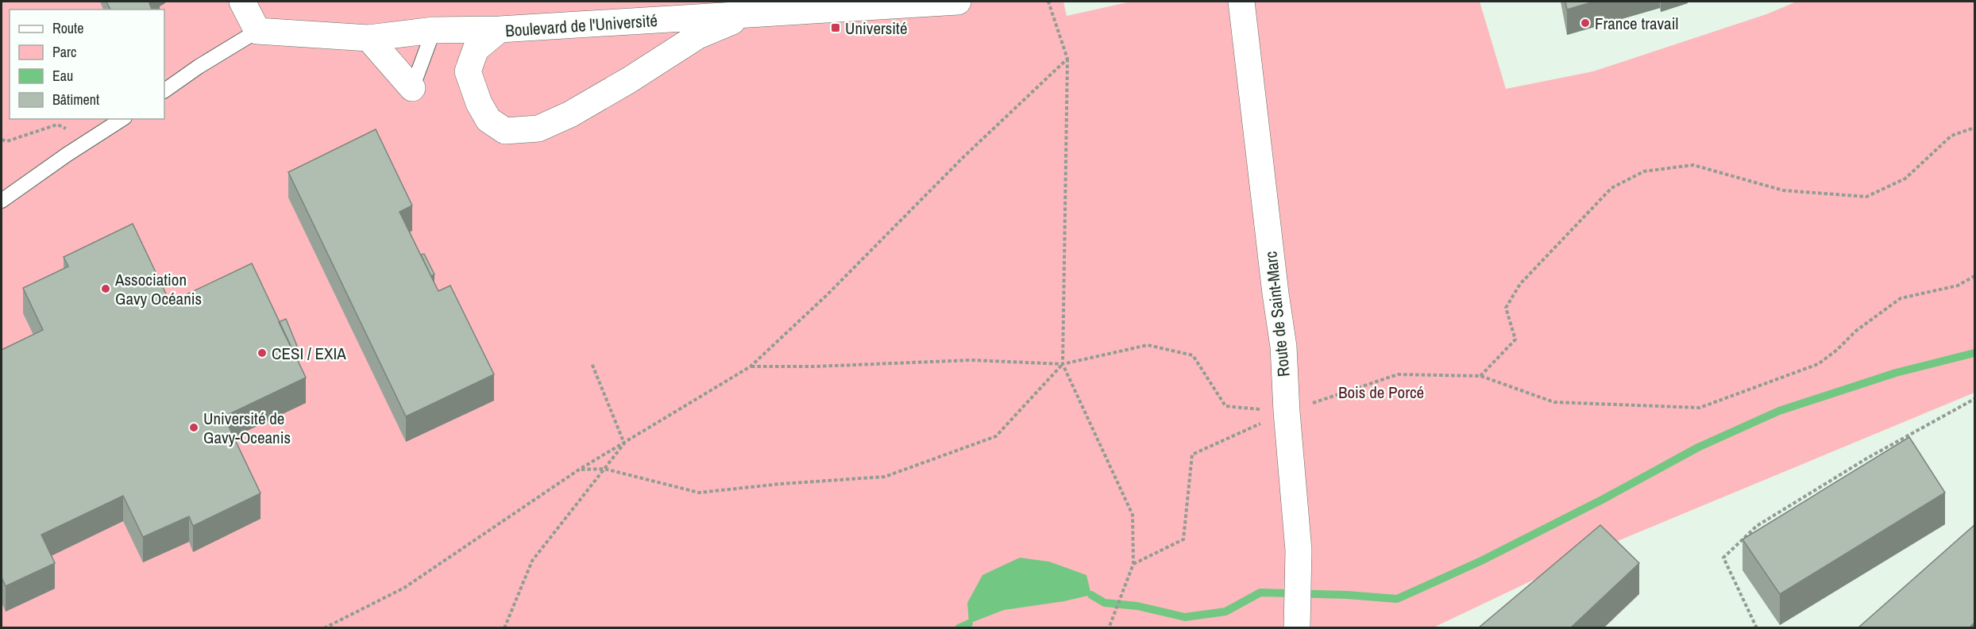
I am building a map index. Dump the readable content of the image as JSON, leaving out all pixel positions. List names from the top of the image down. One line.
{"streets":{"street":["Boulevard de l'Université","Route de Saint-Marc"]},"parks":["Bois de Porcé"],"places":{"other":["France travail","Association Gavy Océanis","CESI / EXIA","Université de Gavy-Oceanis"],"transit":["Université"]},"legend":["Route","Parc","Eau","Bâtiment"]}
